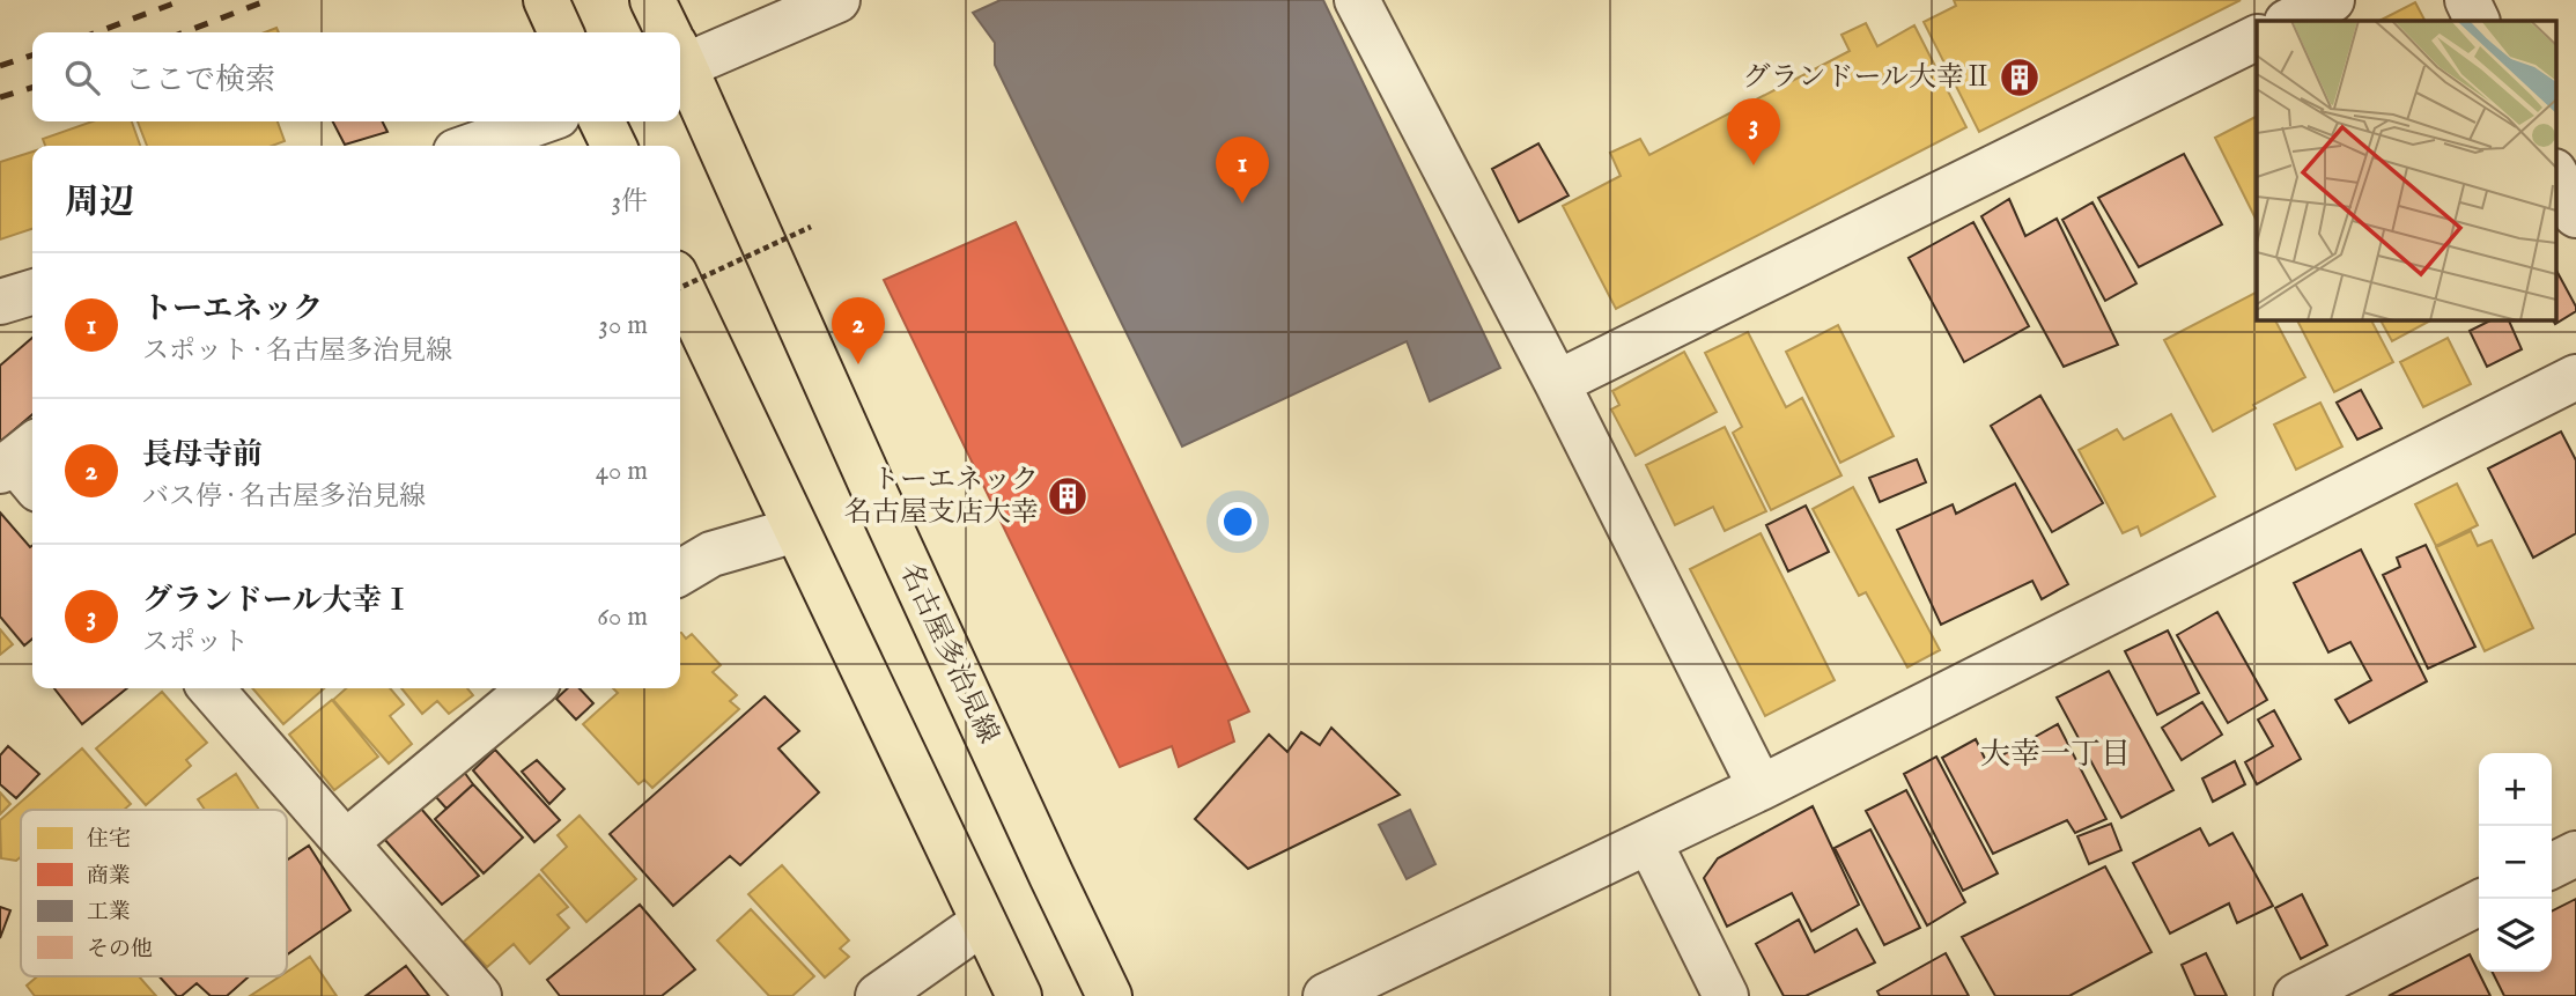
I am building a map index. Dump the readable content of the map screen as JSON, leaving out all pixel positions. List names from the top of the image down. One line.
{"streets":{"main road":["名古屋多治見線"]},"districts":["大幸一丁目"],"places":{"building":["グランドール大幸Ⅱ","トーエネック 名古屋支店大幸"]},"legend":["住宅","商業","工業","その他"],"page":{"search":"ここで検索","pins":["3","1","2"],"heading":["周辺","3件"],"list":[{"mark":"1","name":"トーエネック","note":"スポット · 名古屋多治見線","value":"30 m"},{"mark":"2","name":"長母寺前","note":"バス停 · 名古屋多治見線","value":"40 m"},{"mark":"3","name":"グランドール大幸Ⅰ","note":"スポット","value":"60 m"}],"map_buttons":["+","−"]}}
